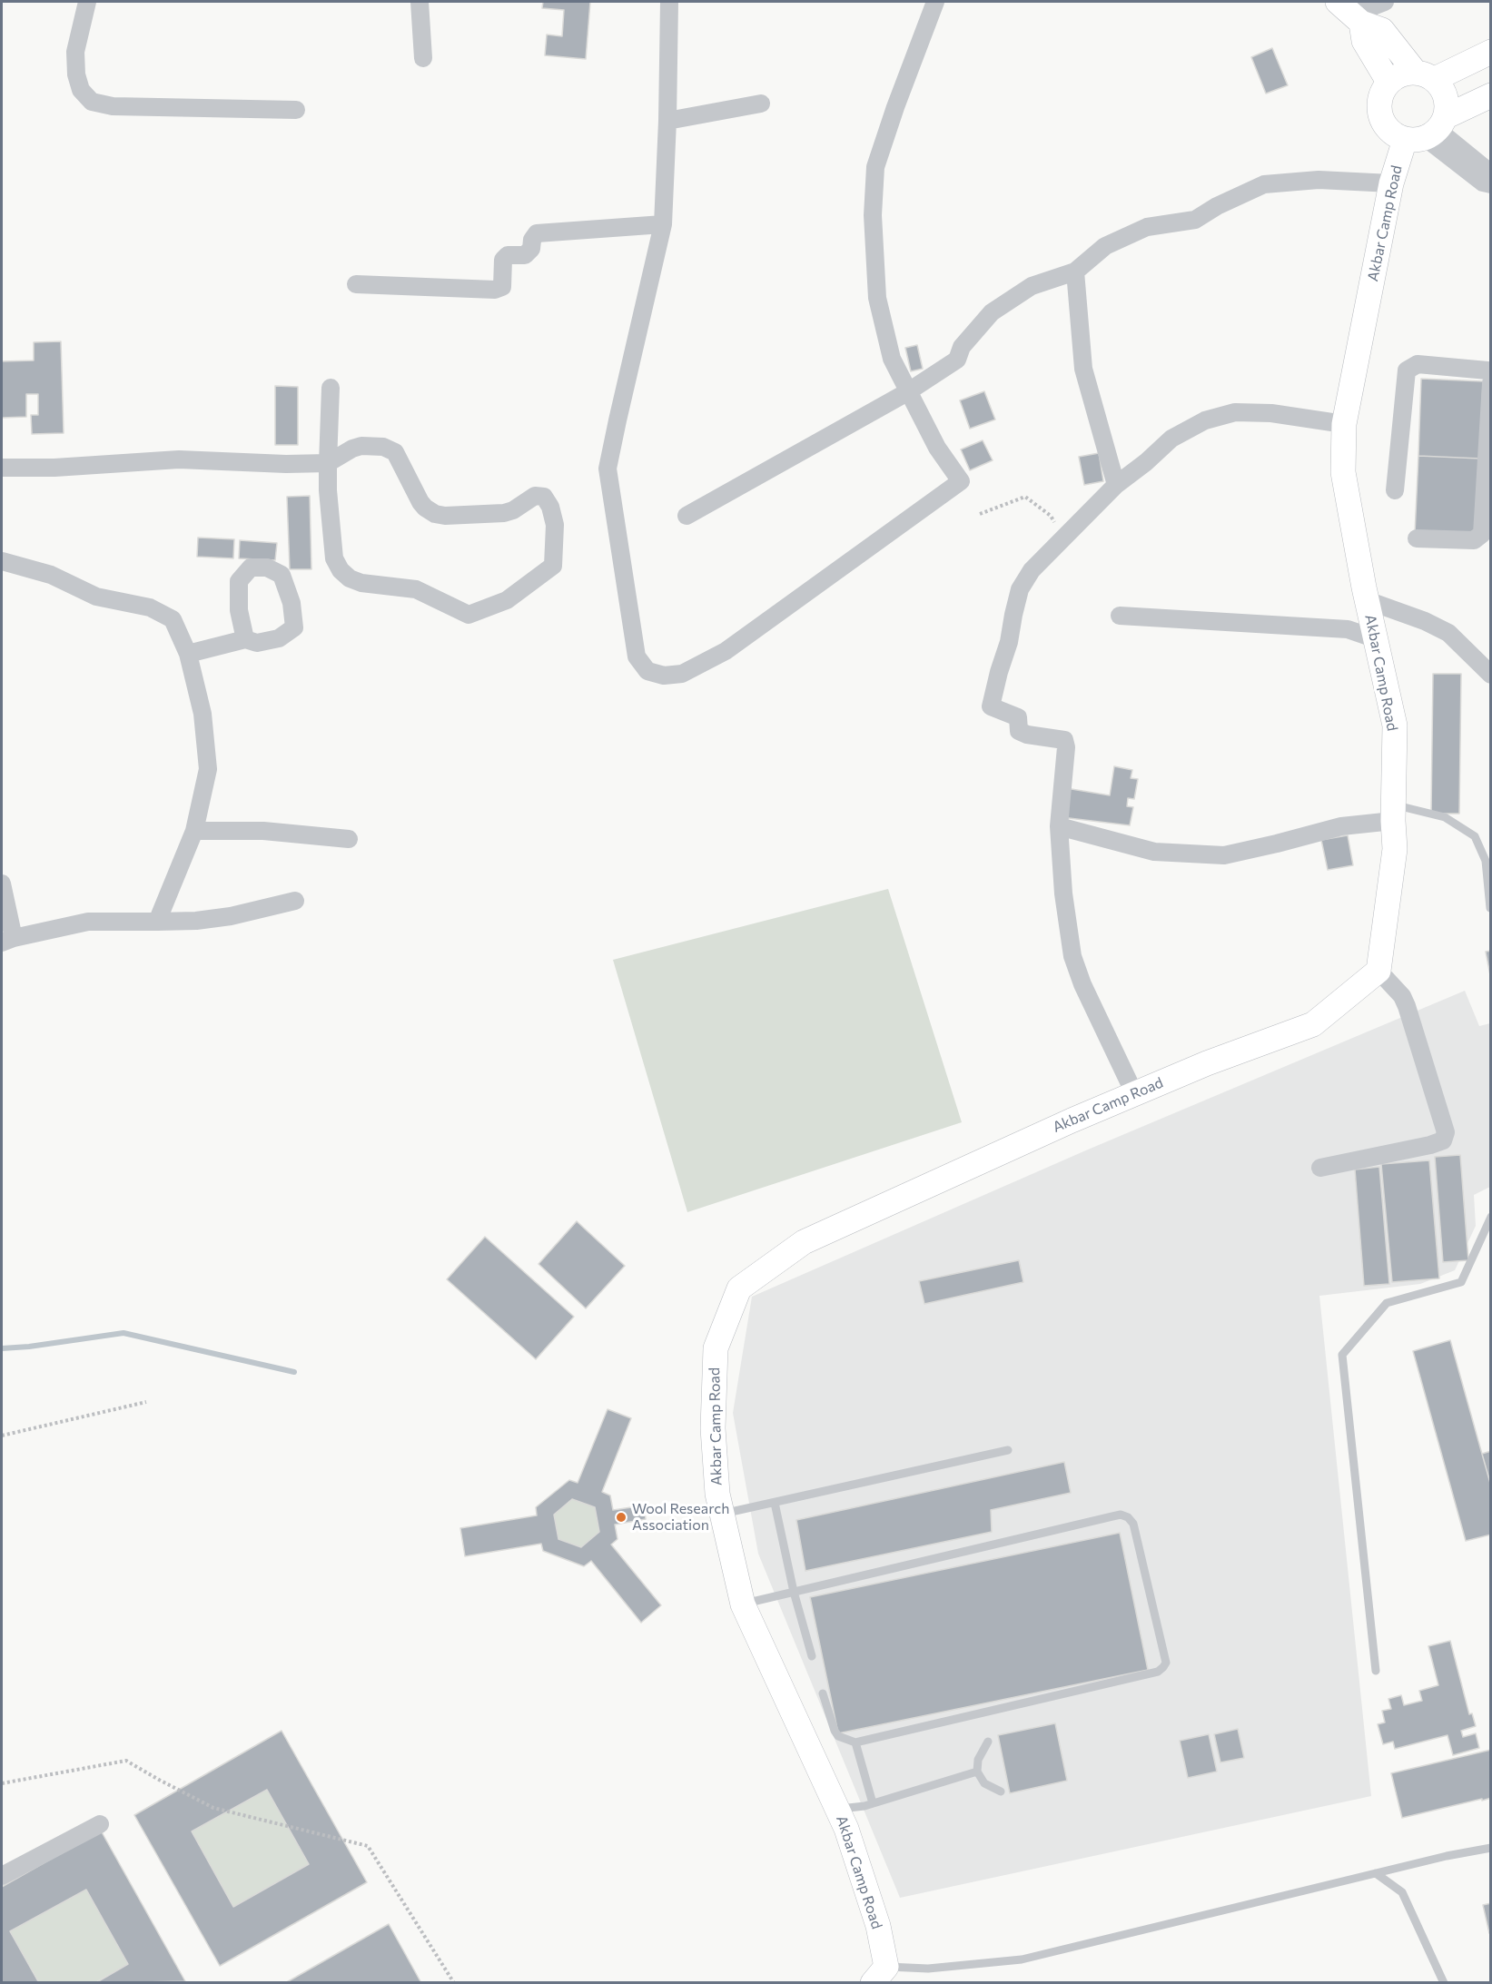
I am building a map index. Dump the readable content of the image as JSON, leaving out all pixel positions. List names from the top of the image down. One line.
{"streets":{"street":["Akbar Camp Road"]},"places":["Wool Research Association"]}
